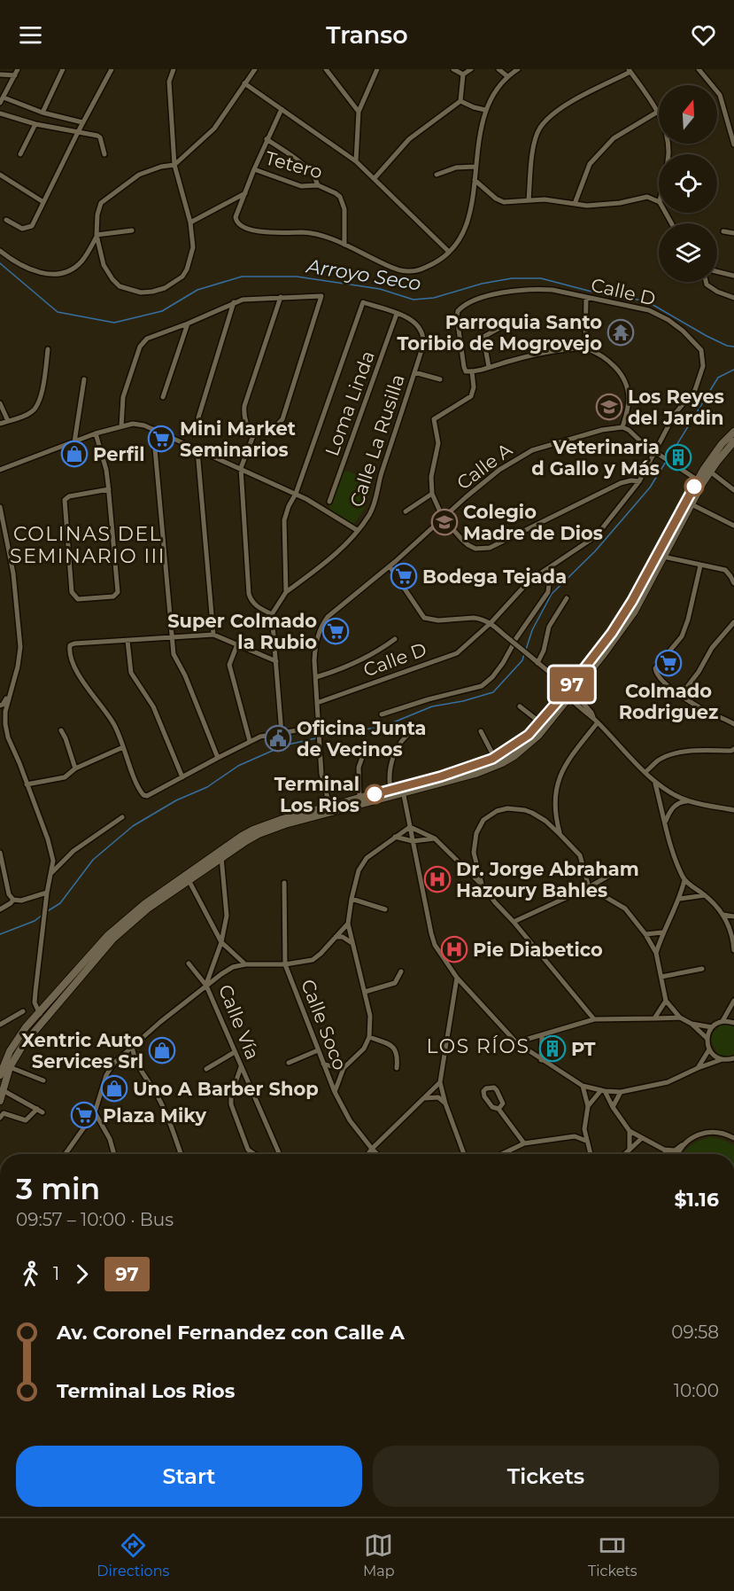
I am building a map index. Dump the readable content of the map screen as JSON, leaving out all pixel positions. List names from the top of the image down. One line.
{"streets":{"street":["Tetero","Calle D","Loma Linda","Calle La Rusilla","Calle A","Calle Vía","Calle Soco"]},"crossings":[["Calle D","Calle A"],["Loma Linda","Calle La Rusilla"]],"districts":["COLINAS DEL SEMINARIO III","LOS RÍOS"],"water":["Arroyo Seco"],"places":{"temple":["Parroquia Santo Toribio de Mogrovejo"],"school or university":["Los Reyes del Jardin","Colegio Madre de Dios"],"supermarket":["Mini Market Seminarios","Bodega Tejada","Super Colmado la Rubio","Colmado Rodriguez","Plaza Miky"],"shop":["Perfil","Xentric Auto Services Srl","Uno A Barber Shop"],"building":["Veterinaria d Gallo y Más","PT"],"public building":["Oficina Junta de Vecinos"],"other":["Terminal Los Rios"],"hospital":["Dr. Jorge Abraham Hazoury Bahles","Pie Diabetico"]},"lines":["bus line 97"],"north":"top","page":{"header":"Transo","on_map":"97","heading":["3 min","09:57 – 10:00 · Bus","$1.16"],"legs":["1","97"],"list":[{"name":"Av. Coronel Fernandez con Calle A","value":"09:58"},{"name":"Terminal Los Rios","value":"10:00"}],"buttons":["Start","Tickets"],"tabs":["Directions","Map","Tickets"]}}
